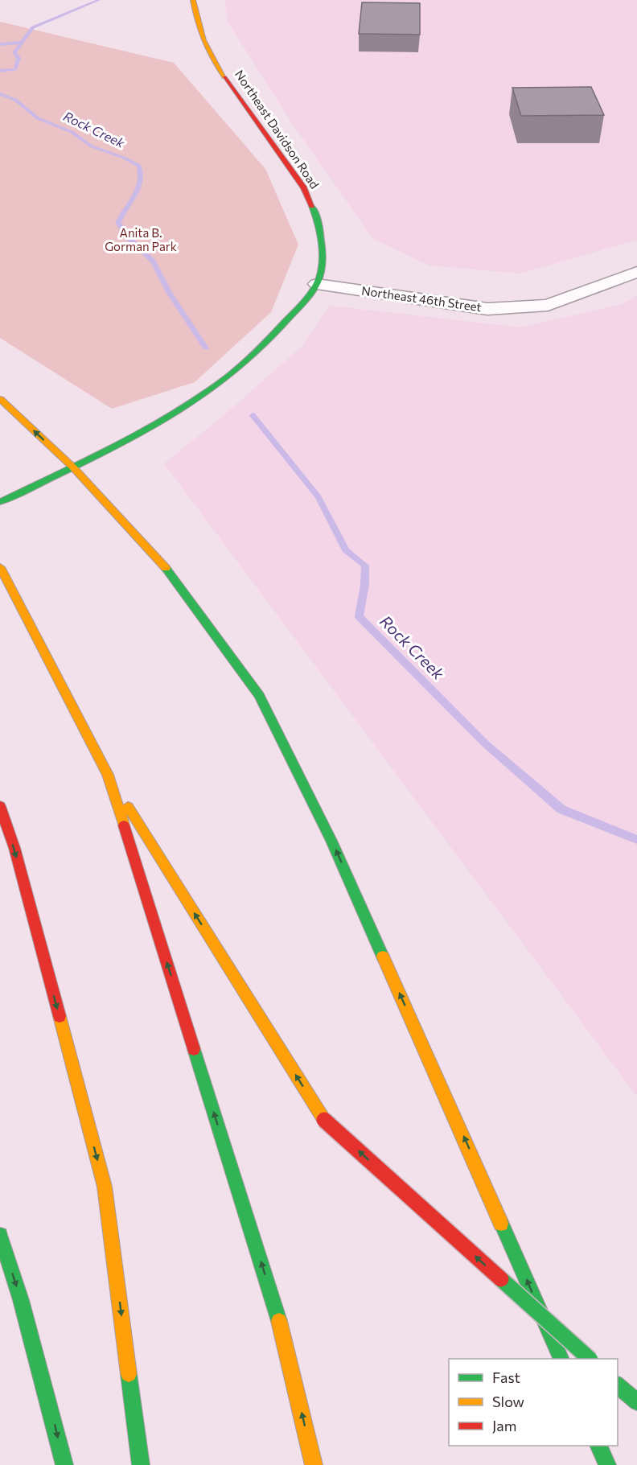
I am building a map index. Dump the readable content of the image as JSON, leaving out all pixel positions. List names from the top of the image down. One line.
{"streets":{"main road":["Northeast Davidson Road"],"street":["Northeast 46th Street"]},"crossings":[["Northeast Davidson Road","Northeast 46th Street"]],"water":["Rock Creek"],"parks":["Anita B. Gorman Park"],"legend":["Fast","Slow","Jam"]}
